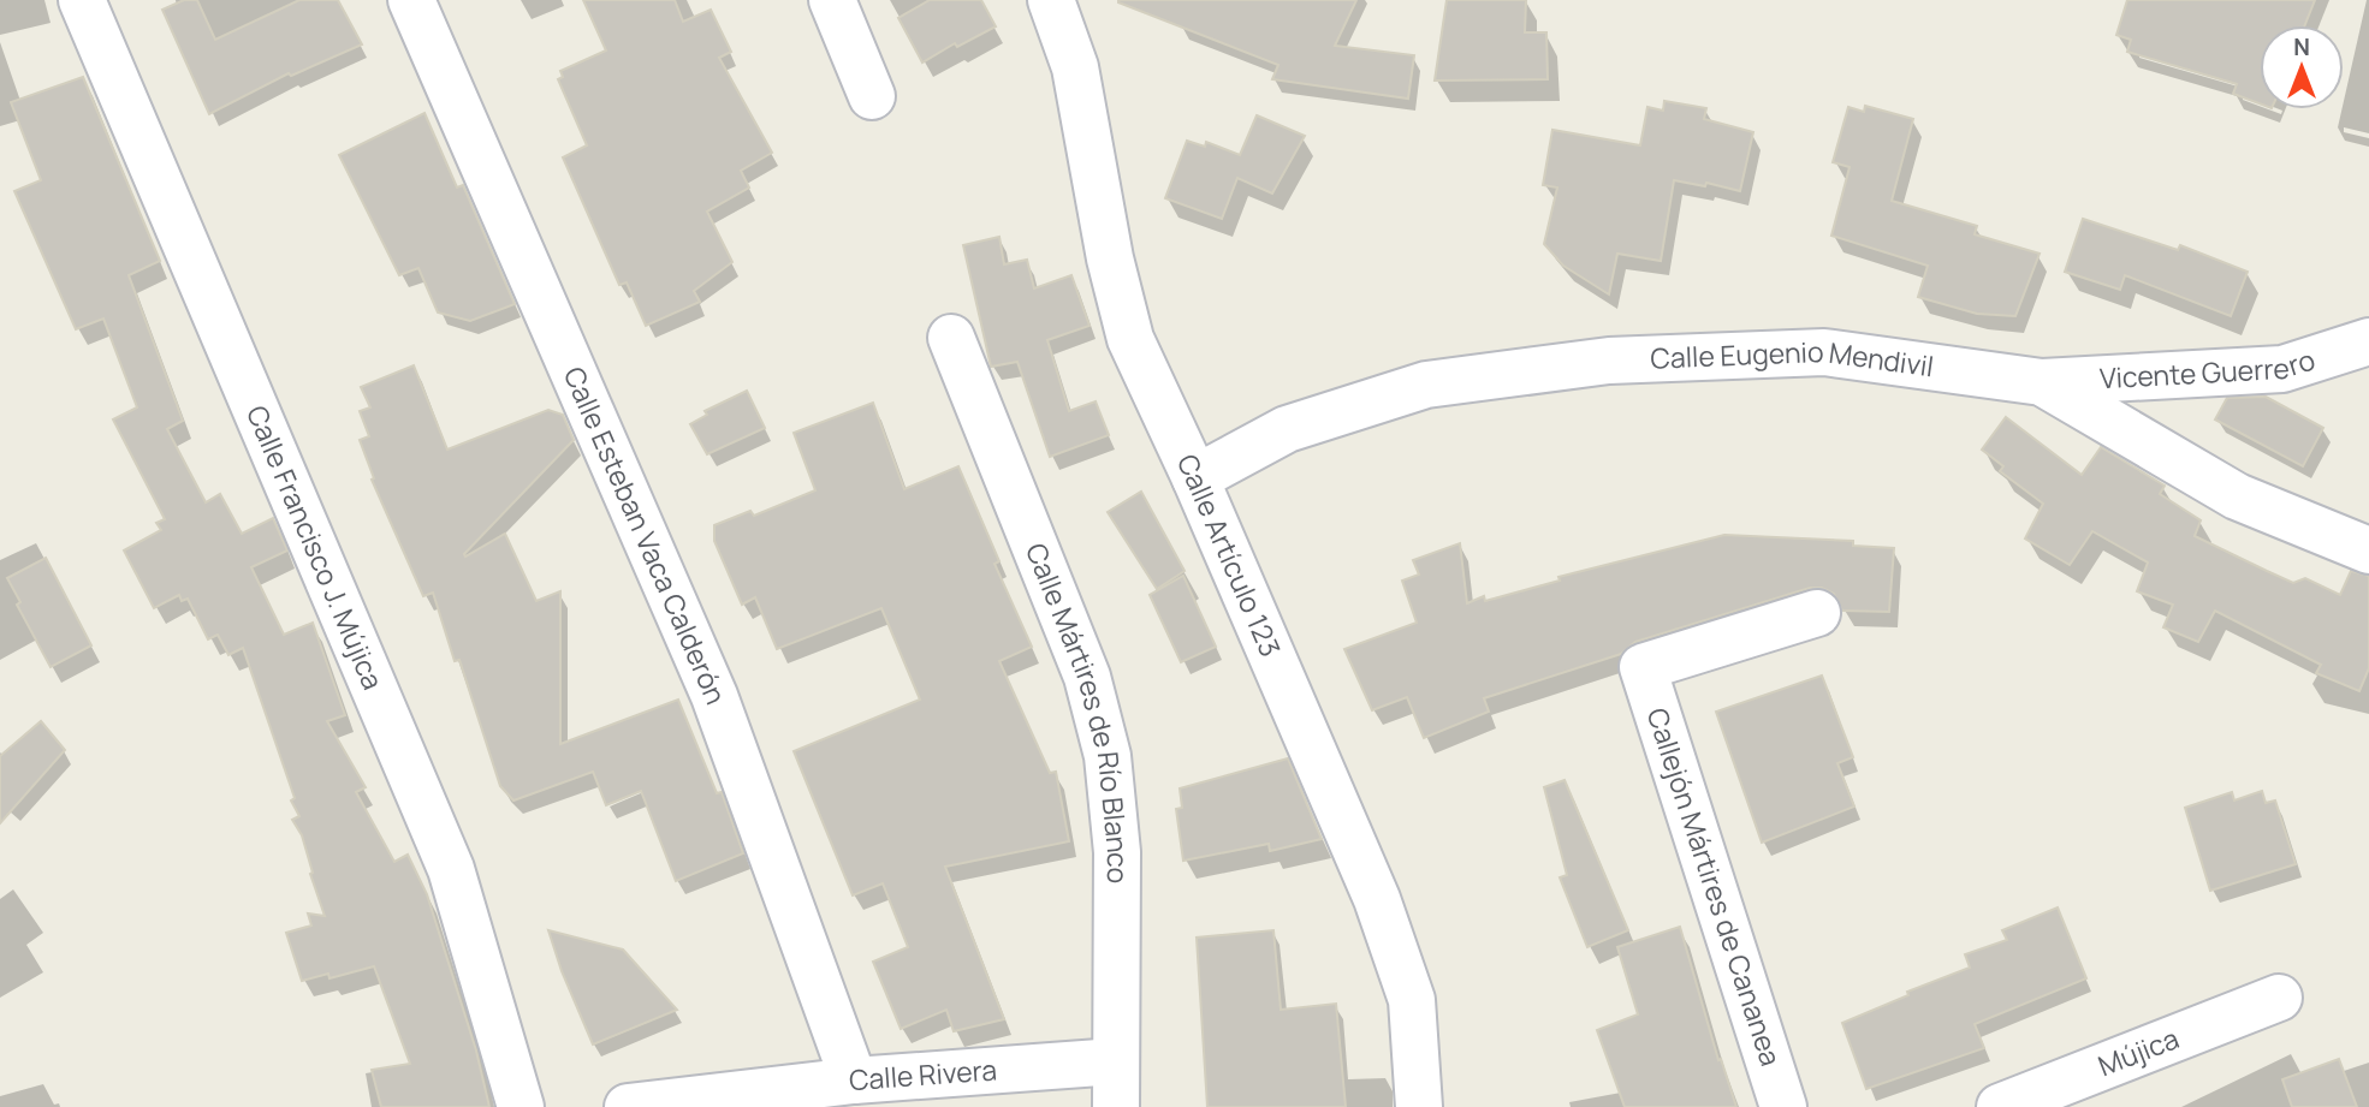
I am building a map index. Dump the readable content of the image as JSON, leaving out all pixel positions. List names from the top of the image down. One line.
{"streets":{"street":["Calle Eugenio Mendivil","Vicente Guerrero","Calle Esteban Vaca Calderón","Calle Francisco J. Mújica","Calle Artículo 123","Calle Mártires de Río Blanco","Callejón Mártires de Cananea","Mújica","Calle Rivera"]},"crossings":[["Calle Eugenio Mendivil","Vicente Guerrero"],["Calle Eugenio Mendivil","Calle Artículo 123"],["Calle Esteban Vaca Calderón","Calle Rivera"],["Calle Mártires de Río Blanco","Calle Rivera"]],"north":"top"}
